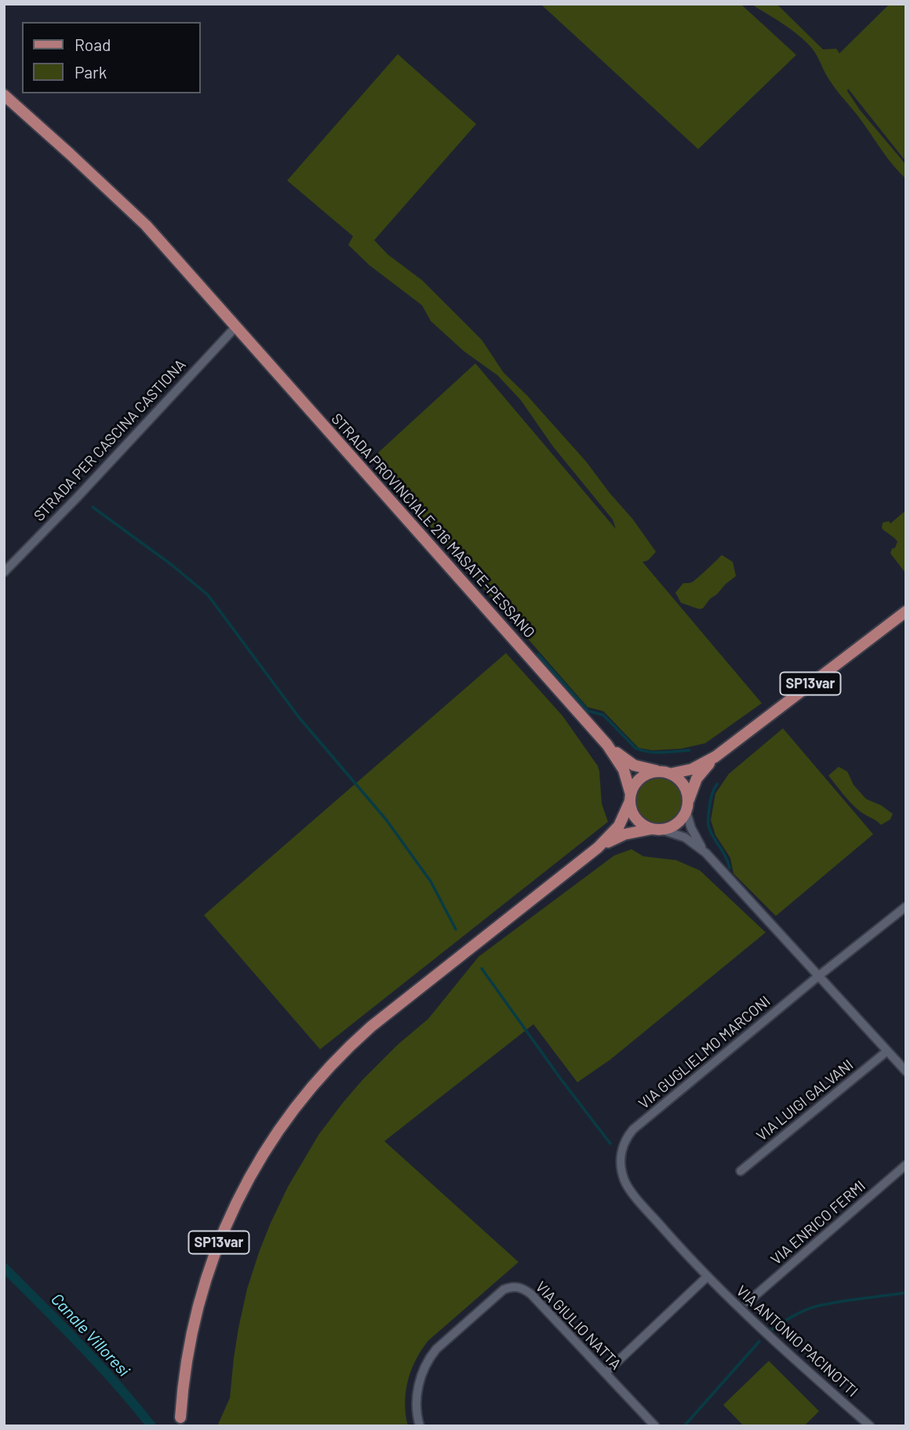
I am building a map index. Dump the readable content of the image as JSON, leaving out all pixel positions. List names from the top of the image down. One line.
{"streets":{"main road":["STRADA PROVINCIALE 216 MASATE-PESSANO","SP13var"],"street":["STRADA PER CASCINA CASTIONA","VIA GUGLIELMO MARCONI","VIA LUIGI GALVANI","VIA ENRICO FERMI","VIA GIULIO NATTA","VIA ANTONIO PACINOTTI"]},"crossings":[["STRADA PER CASCINA CASTIONA","STRADA PROVINCIALE 216 MASATE-PESSANO"],["VIA GUGLIELMO MARCONI","VIA ANTONIO PACINOTTI"]],"water":["Canale Villoresi"],"legend":["Road","Park"]}
